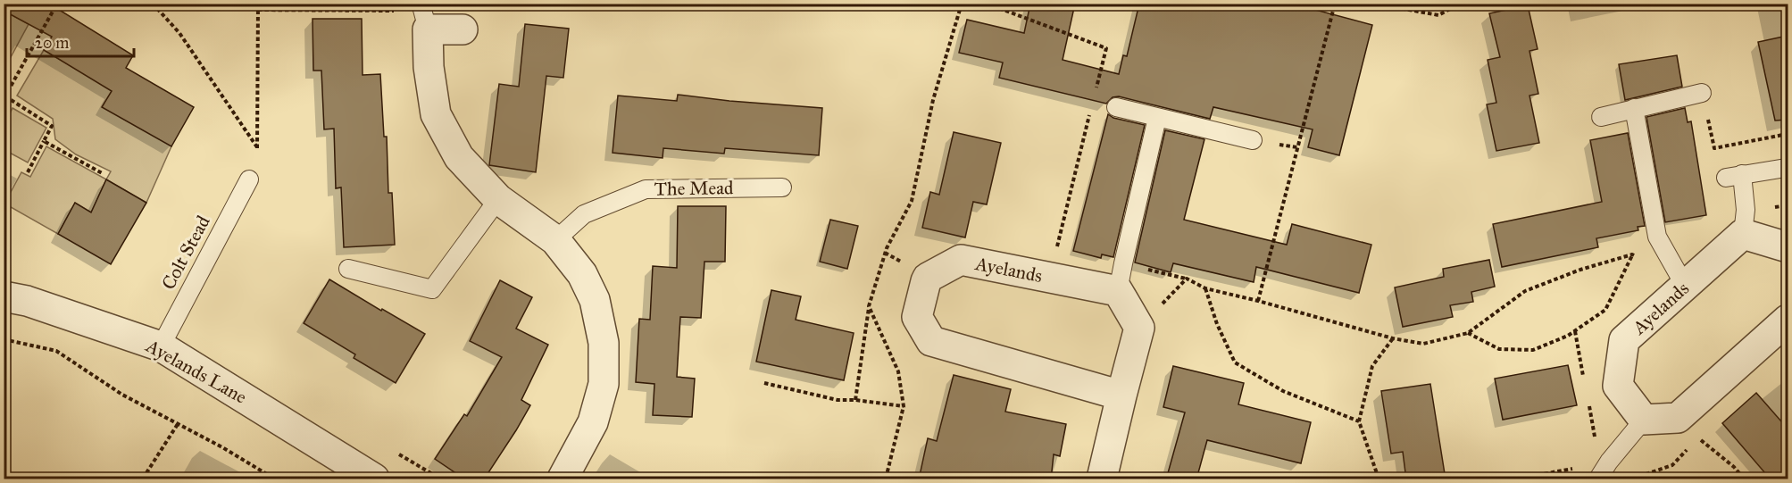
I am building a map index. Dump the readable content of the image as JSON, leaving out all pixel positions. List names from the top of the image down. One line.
{"streets":{"street":["Ayelands","Ayelands Lane"],"lane":["The Mead","Colt Stead"]},"crossings":[["Colt Stead","Ayelands Lane"]],"scale_bar":"20 m"}
